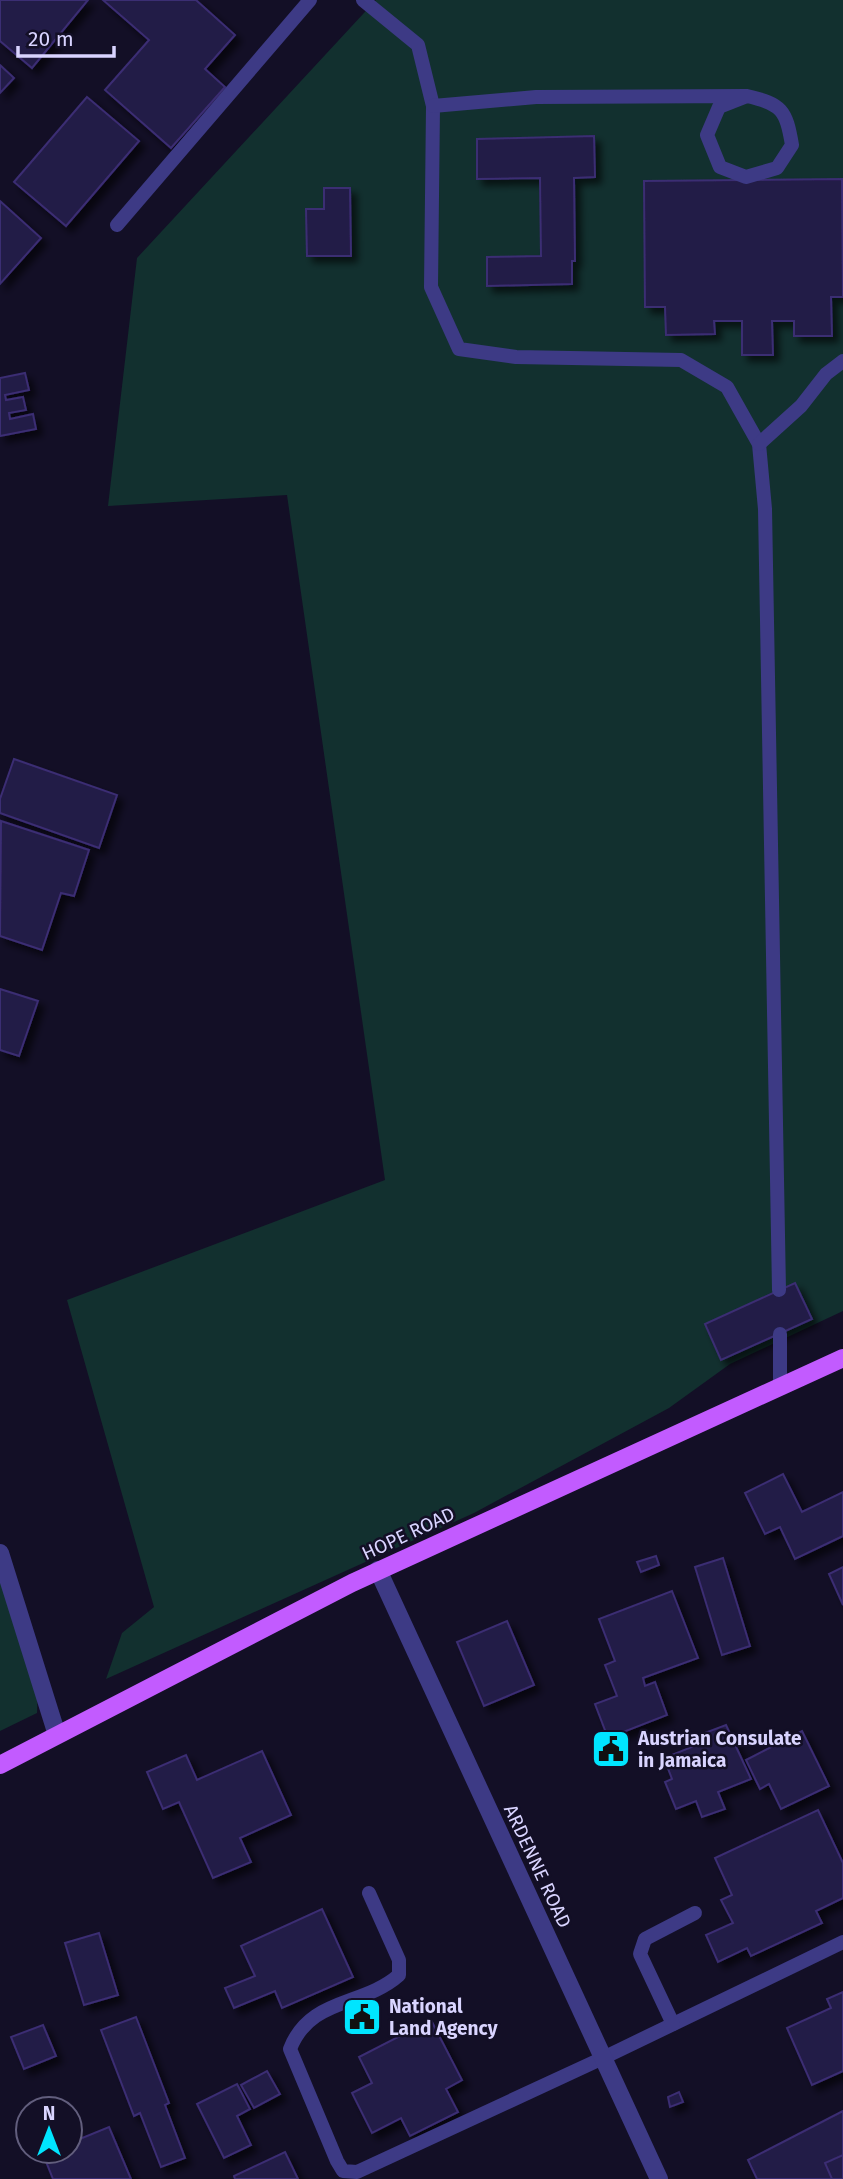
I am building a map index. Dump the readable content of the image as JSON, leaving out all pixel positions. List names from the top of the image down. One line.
{"streets":{"main road":["HOPE ROAD"],"street":["ARDENNE ROAD"]},"crossings":[["HOPE ROAD","ARDENNE ROAD"]],"places":{"public building":["Austrian Consulate in Jamaica","National Land Agency"]},"scale_bar":"20 m","north":"top"}
